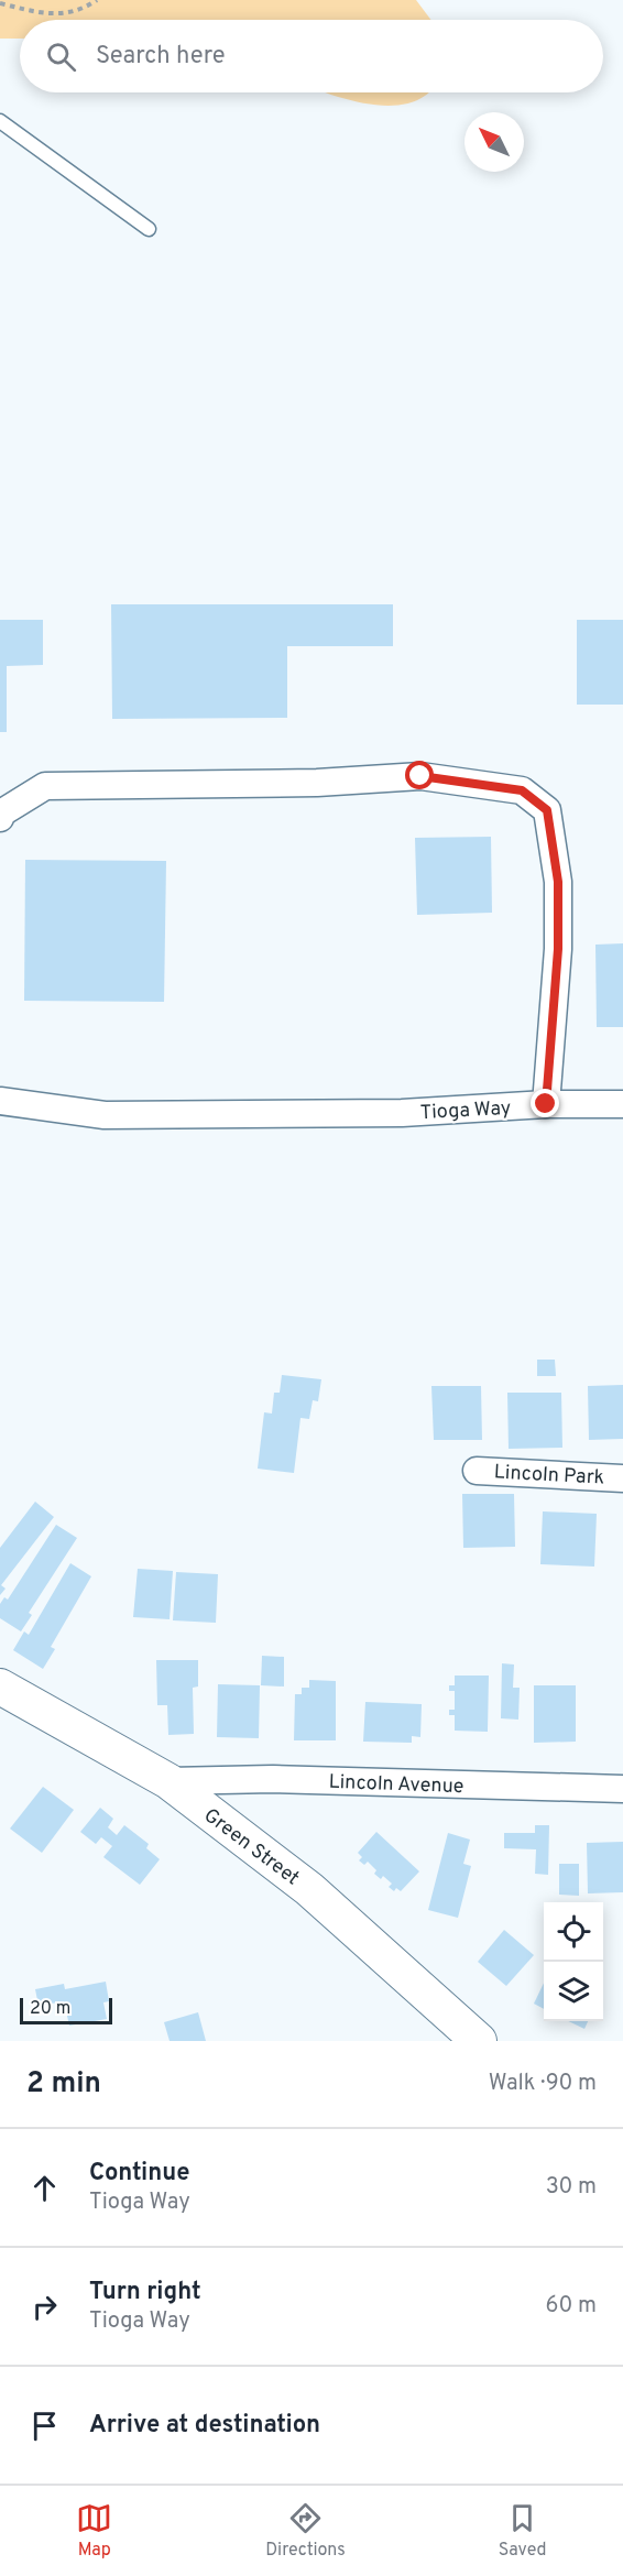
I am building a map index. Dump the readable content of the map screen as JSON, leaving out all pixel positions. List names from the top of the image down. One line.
{"streets":{"street":["Tioga Way","Lincoln Park","Lincoln Avenue","Green Street"]},"crossings":[["Lincoln Avenue","Green Street"]],"scale_bar":"20 m","north":"top left","page":{"search":"Search here","scale":"20 m","heading":["2 min","Walk · 90 m"],"list":[["Continue","Tioga Way","30 m"],["Turn right","Tioga Way","60 m"],"Arrive at destination"],"nav":["Map","Directions","Saved"]}}
